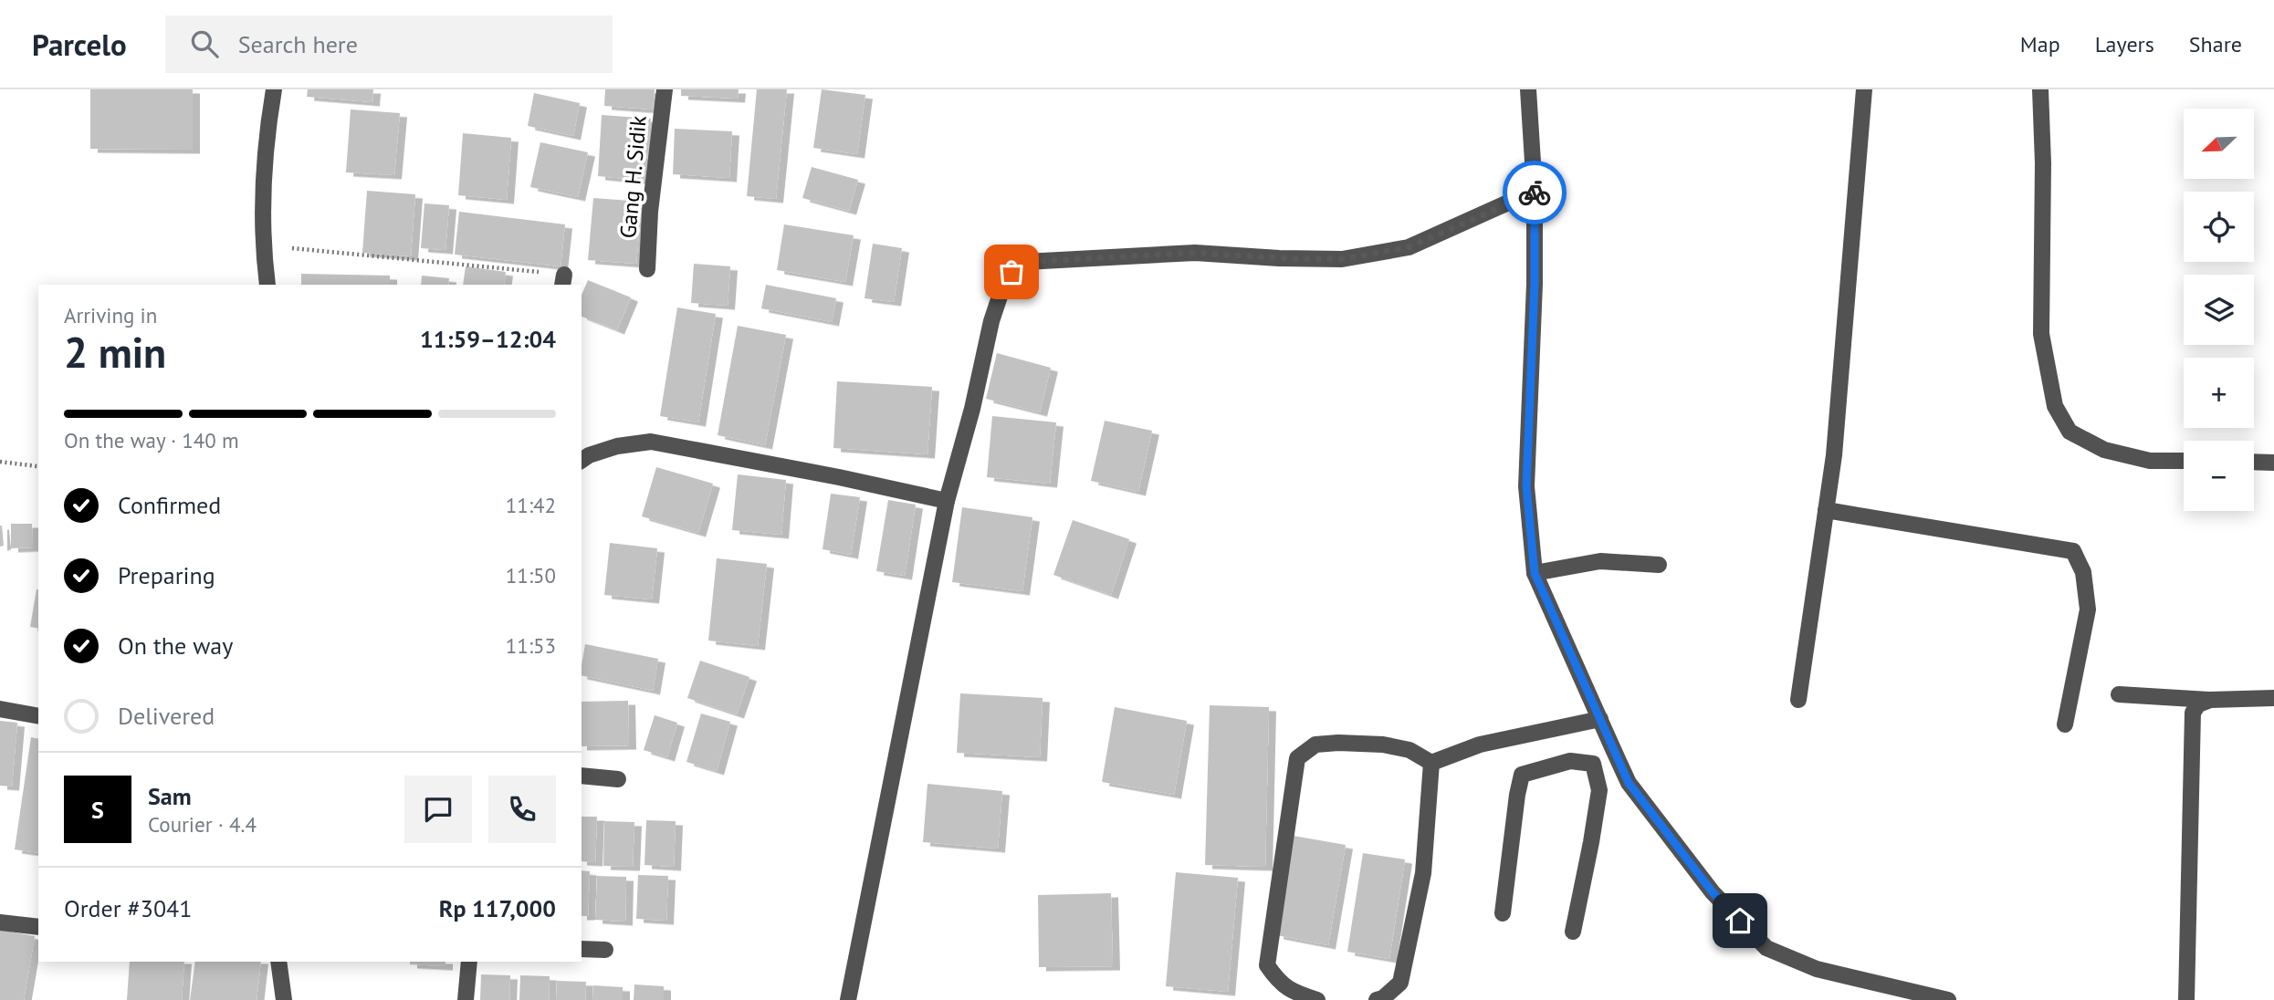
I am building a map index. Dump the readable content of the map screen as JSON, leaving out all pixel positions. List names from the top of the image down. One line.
{"streets":{"street":["Gang H. Sidik"]},"north":"bottom left","page":{"header":"Parcelo","search":"Search here","nav":["Map","Layers","Share"],"map_buttons":["+","−"],"heading":["2 min","Arriving in","11:59–12:04"],"panel":["Sam","Courier · 4.4","Order #3041","Rp 117,000"],"bar":"On the way · 140 m","list":[["Confirmed","11:42"],["Preparing","11:50"],["On the way","11:53"],"Delivered"],"round":"S"}}
